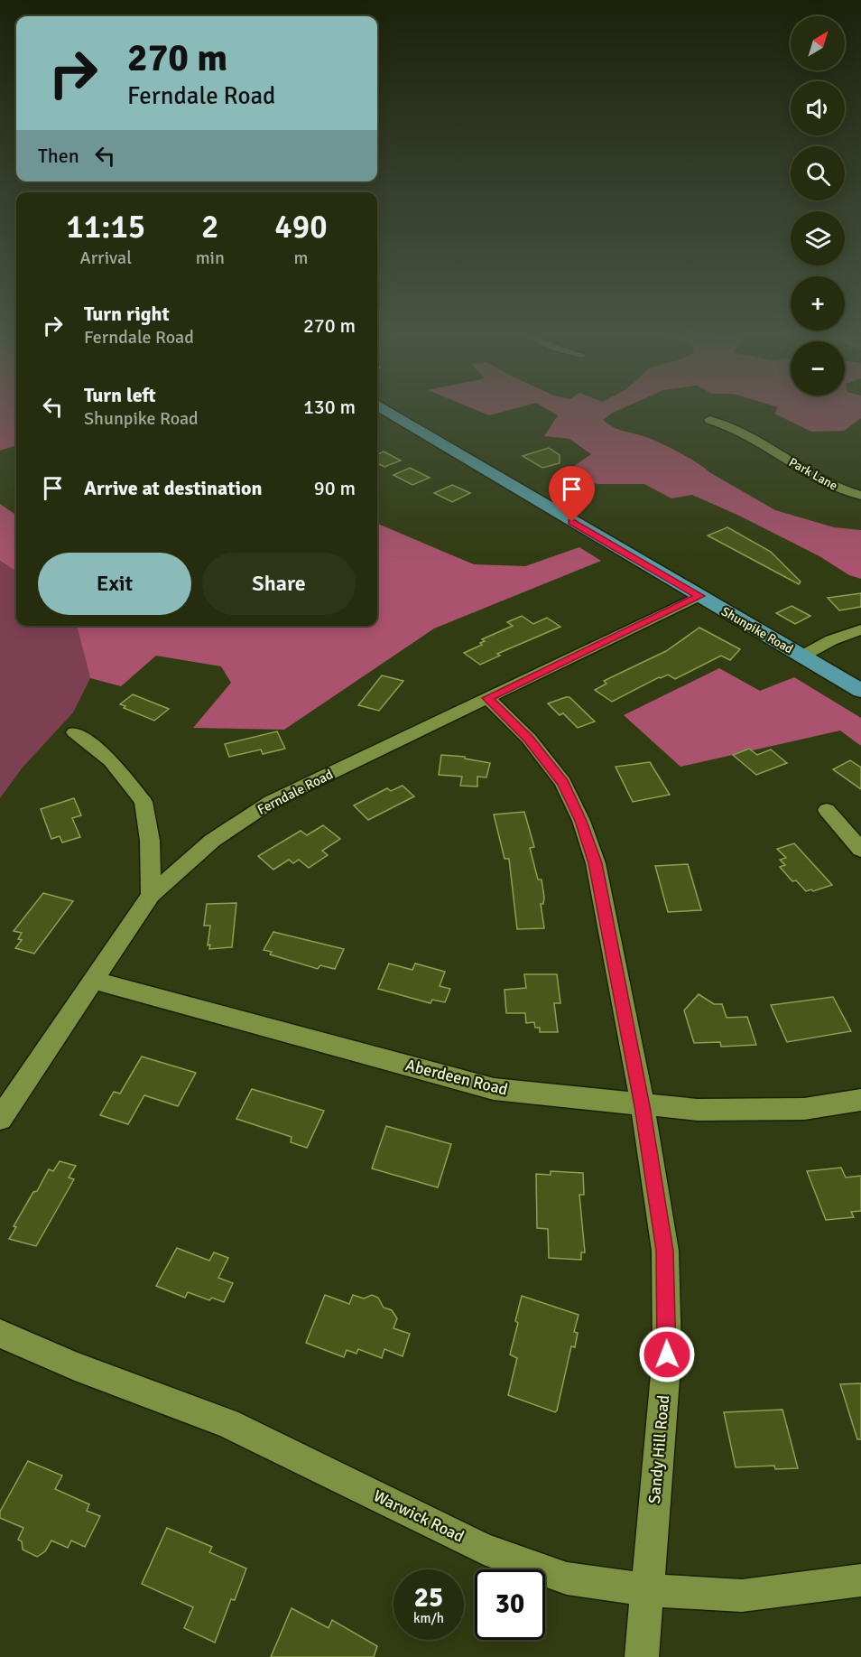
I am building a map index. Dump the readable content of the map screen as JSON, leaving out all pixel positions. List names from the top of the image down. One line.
{"streets":{"main road":["Shunpike Road"],"street":["Park Lane","Ferndale Road","Aberdeen Road","Sandy Hill Road","Warwick Road"]},"crossings":[["Shunpike Road","Ferndale Road"],["Ferndale Road","Aberdeen Road"],["Ferndale Road","Sandy Hill Road"],["Aberdeen Road","Sandy Hill Road"],["Sandy Hill Road","Warwick Road"]],"north":"top right","page":{"map_buttons":["+","−"],"turn":["270 m","Ferndale Road"],"then":"Then","eta":["11:15","Arrival","2","min","490","m"],"list":[{"name":"Turn right","note":"Ferndale Road","value":"270 m"},{"name":"Turn left","note":"Shunpike Road","value":"130 m"},{"name":"Arrive at destination","value":"90 m"}],"buttons":["Exit","Share"],"speed":"25 km/h","limit":"30"}}
